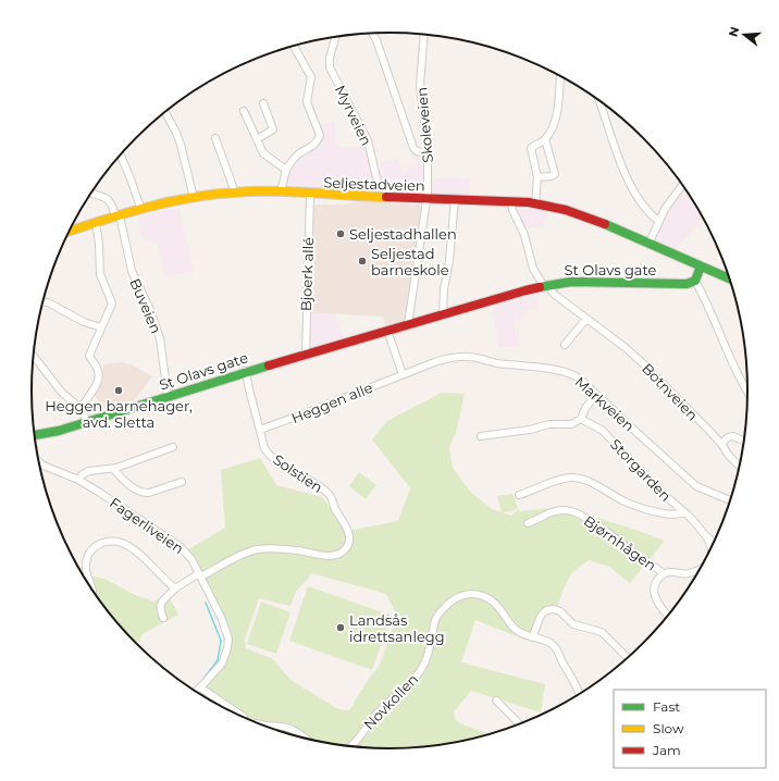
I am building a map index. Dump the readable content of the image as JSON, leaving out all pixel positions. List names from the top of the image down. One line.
{"streets":{"street":["Myrveien","Skoleveien","Seljestadveien","St Olavs gate","Bjoerk allé","Buveien","Botnveien","Heggen alle","Markveien","Storgarden","Solstien","Fagerliveien","Bjørnhågen","Novkollen"]},"crossings":[["Myrveien","Seljestadveien"],["Skoleveien","Seljestadveien"],["Skoleveien","St Olavs gate"],["Seljestadveien","Bjoerk allé"],["Seljestadveien","Buveien"],["Seljestadveien","Botnveien"],["St Olavs gate","Bjoerk allé"],["St Olavs gate","Buveien"],["St Olavs gate","Botnveien"],["St Olavs gate","Solstien"],["Heggen alle","Markveien"],["Heggen alle","Solstien"],["Storgarden","Bjørnhågen"],["Solstien","Fagerliveien"]],"places":["Seljestadhallen","Seljestad barneskole","Heggen barnehager, avd. Sletta","Landsås idrettsanlegg"],"legend":["Fast","Slow","Jam"],"north":"left"}
